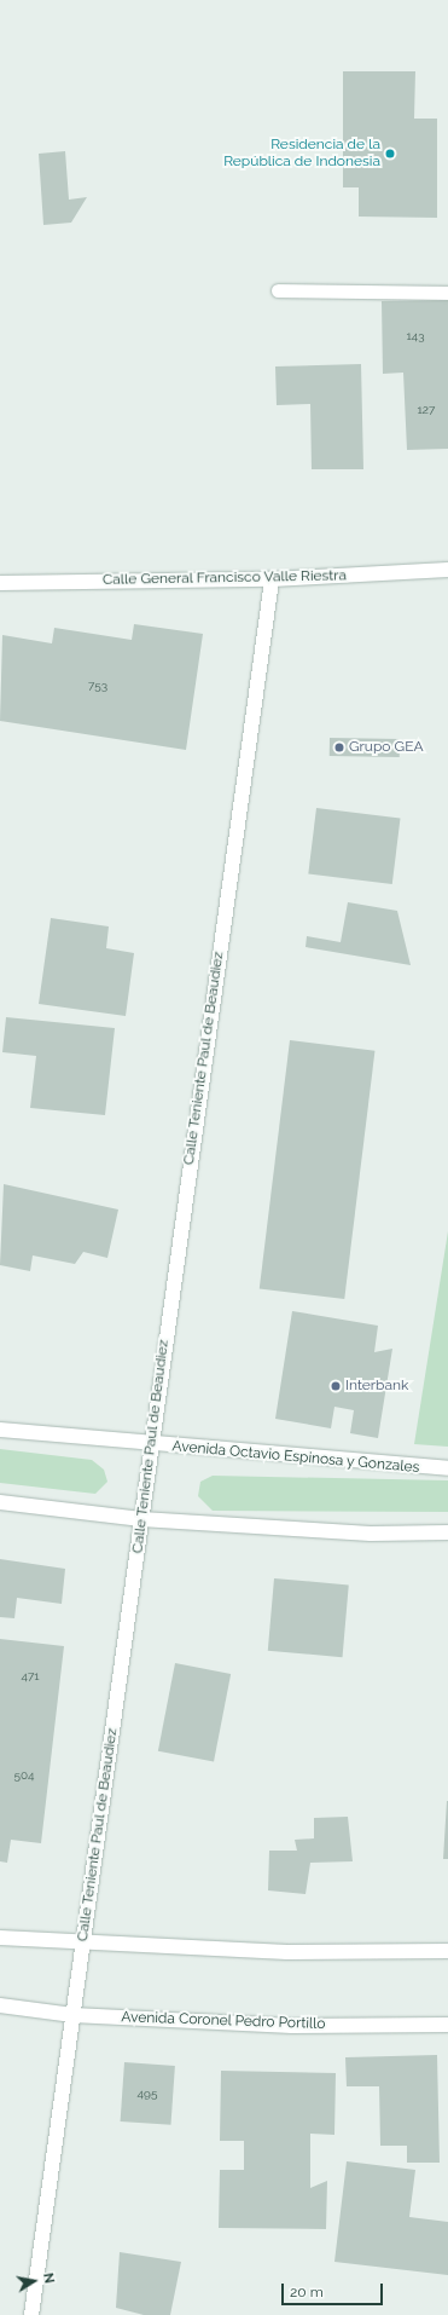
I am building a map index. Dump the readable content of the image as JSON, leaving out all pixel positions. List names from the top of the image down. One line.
{"streets":{"street":["Calle General Francisco Valle Riestra","Calle Teniente Paul de Beaudiez","Avenida Octavio Espinosa y Gonzales","Avenida Coronel Pedro Portillo"]},"crossings":[["Calle General Francisco Valle Riestra","Calle Teniente Paul de Beaudiez"],["Calle Teniente Paul de Beaudiez","Avenida Octavio Espinosa y Gonzales"],["Calle Teniente Paul de Beaudiez","Avenida Coronel Pedro Portillo"]],"places":["Residencia de la República de Indonesia","Grupo GEA","Interbank"],"house_numbers":["143","127","753","471","504","495"],"scale_bar":"20 m","north":"right"}
